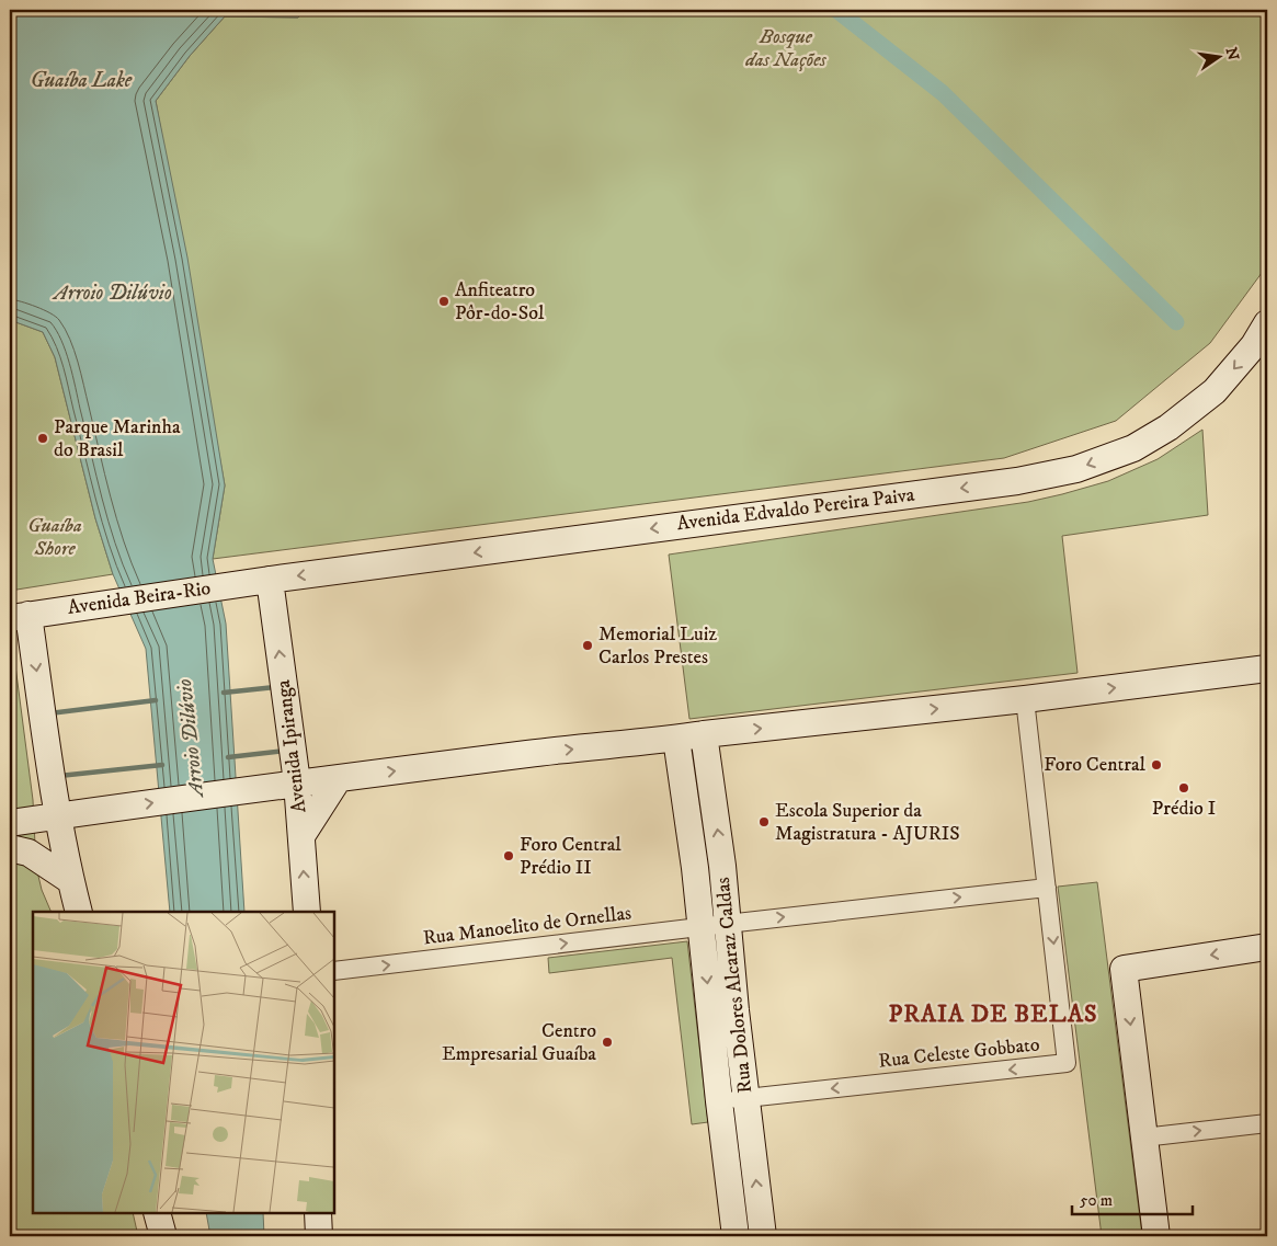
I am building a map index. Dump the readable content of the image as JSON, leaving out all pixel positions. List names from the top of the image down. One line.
{"streets":{"main road":["Avenida Edvaldo Pereira Paiva","Avenida Beira-Rio","Avenida Ipiranga","Rua Dolores Alcaraz Caldas"],"street":["Rua Manoelito de Ornellas","Rua Celeste Gobbato"]},"crossings":[["Avenida Edvaldo Pereira Paiva","Avenida Beira-Rio"],["Avenida Edvaldo Pereira Paiva","Avenida Ipiranga"],["Avenida Beira-Rio","Avenida Ipiranga"],["Rua Manoelito de Ornellas","Rua Dolores Alcaraz Caldas"],["Rua Dolores Alcaraz Caldas","Rua Celeste Gobbato"]],"one_way":["Avenida Ipiranga","Rua Manoelito de Ornellas"],"districts":["PRAIA DE BELAS"],"water":["Guaíba Lake","Arroio Dilúvio"],"parks":["Bosque das Nações","Guaíba Shore"],"places":["Anfiteatro Pôr-do-Sol","Parque Marinha do Brasil","Memorial Luiz Carlos Prestes","Foro Central","Prédio I","Escola Superior da Magistratura - AJURIS","Foro Central Prédio II","Centro Empresarial Guaíba"],"scale_bar":"50 m","north":"right"}
